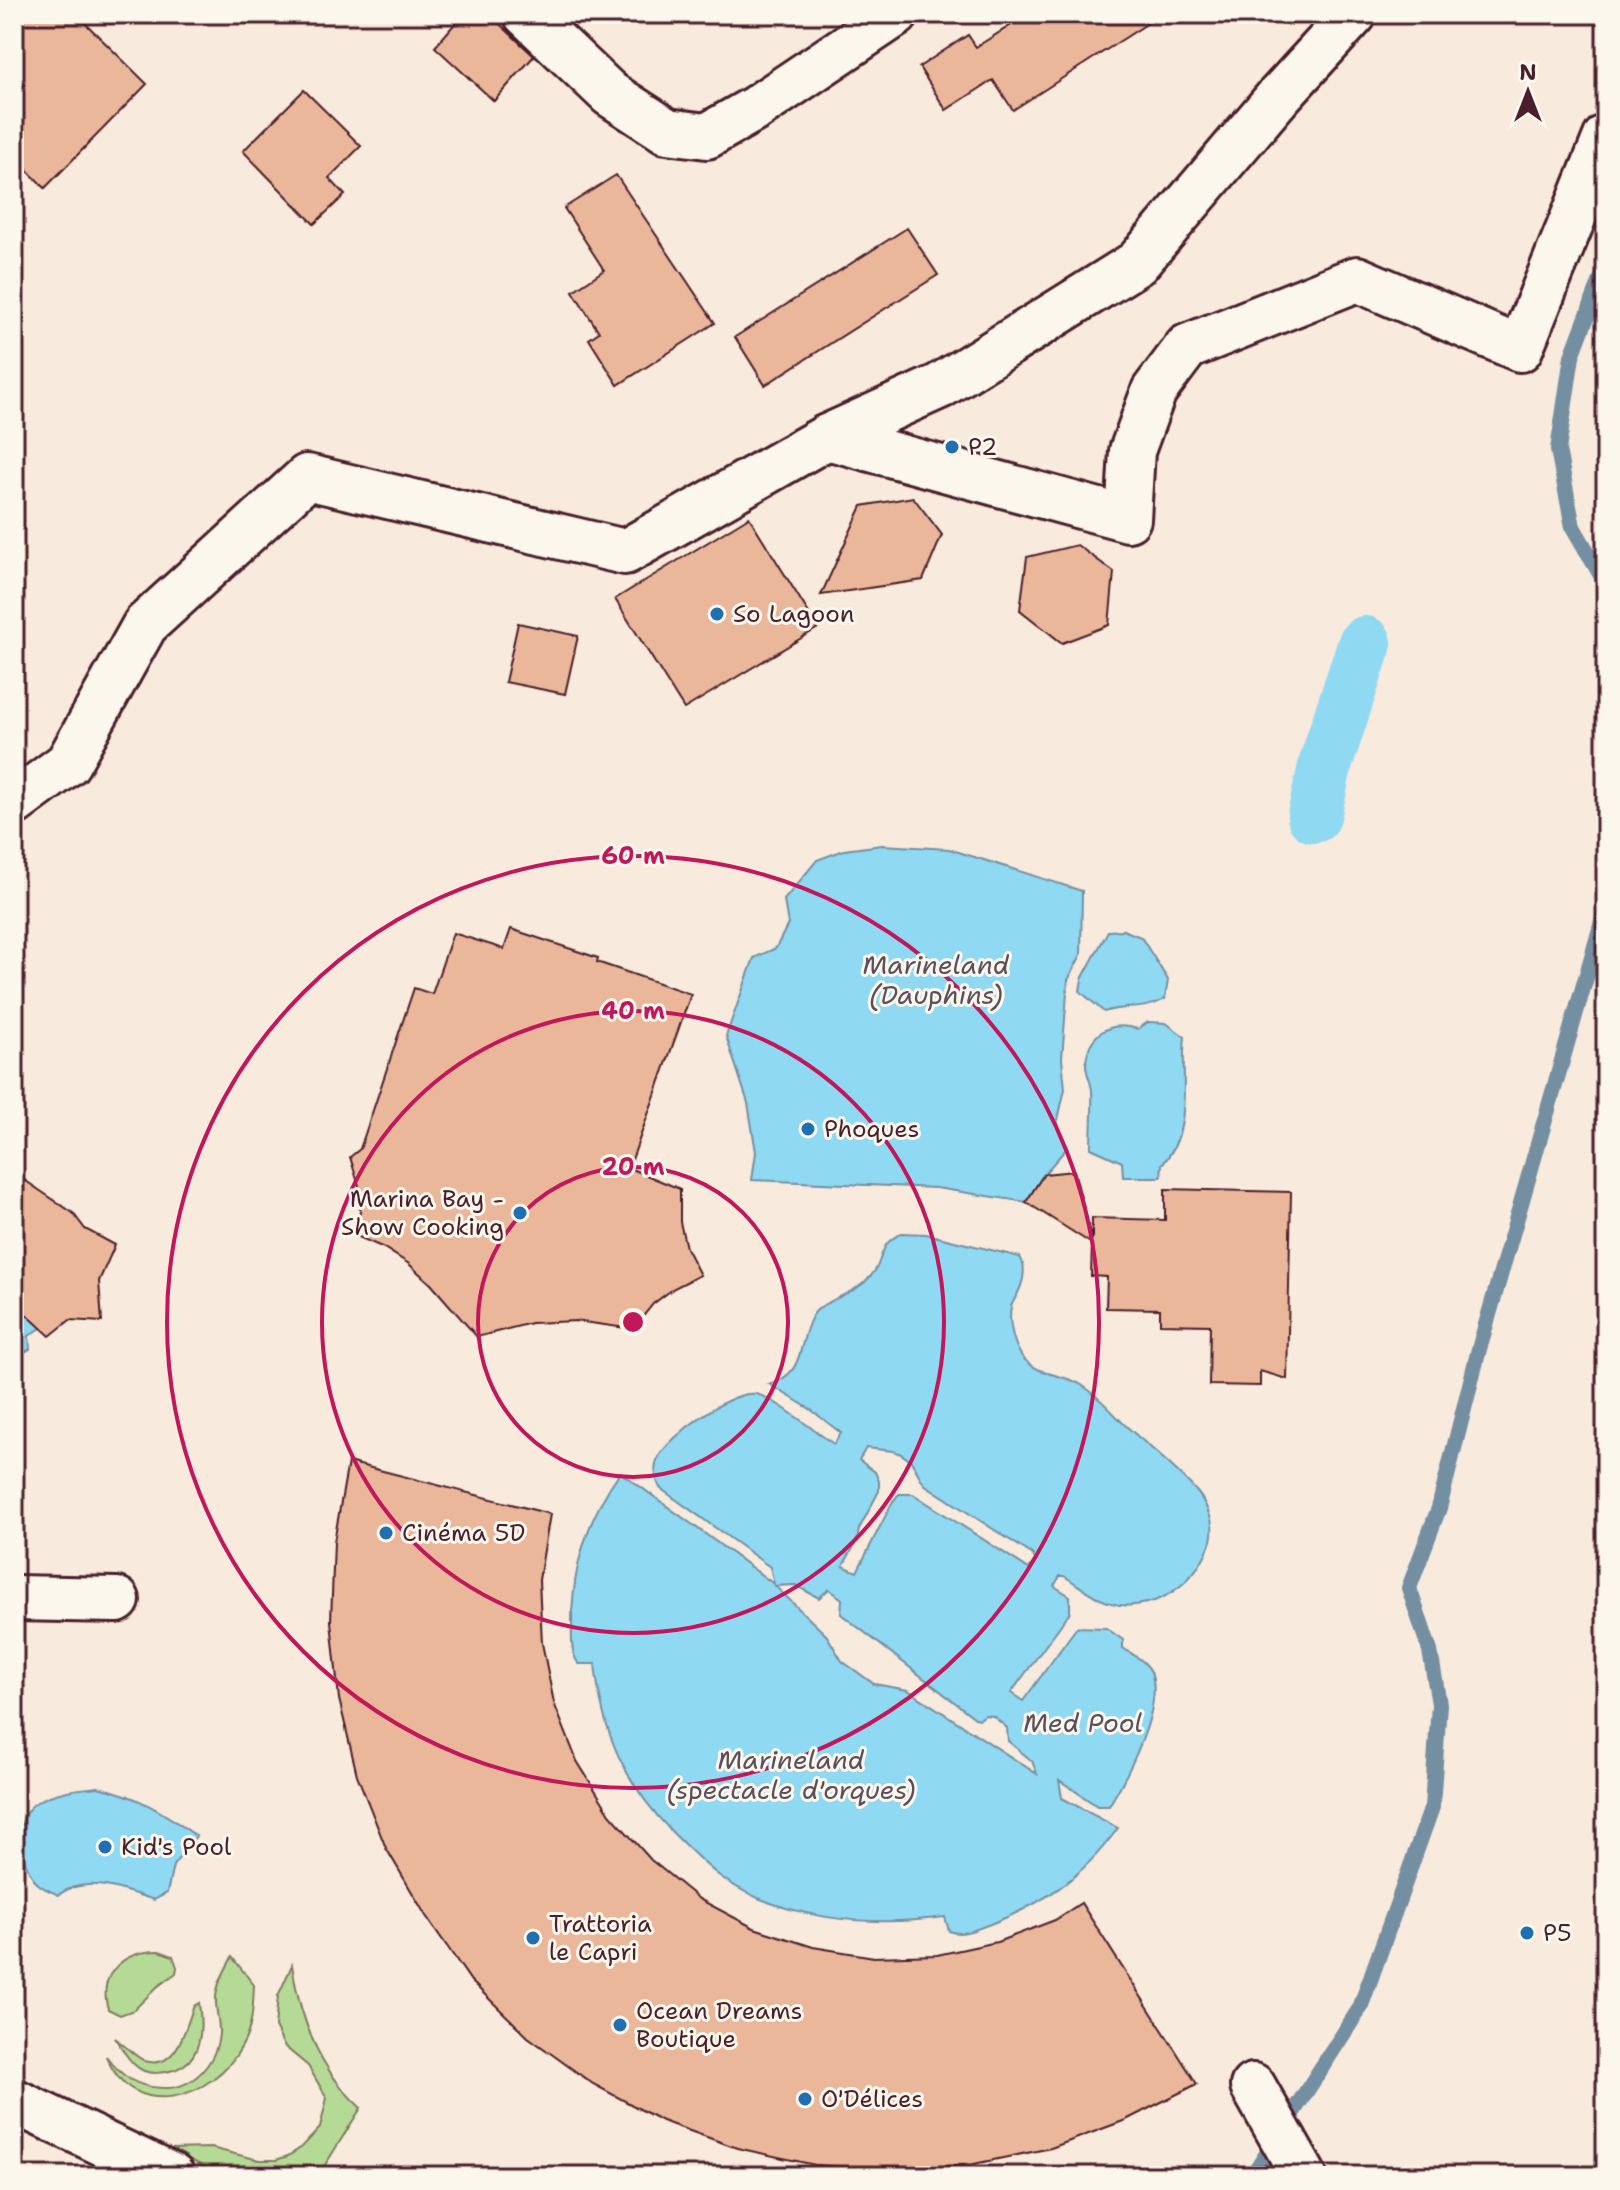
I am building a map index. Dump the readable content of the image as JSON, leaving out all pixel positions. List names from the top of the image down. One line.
{"water":["Marineland (Dauphins)","Med Pool","Marineland (spectacle d'orques)"],"places":["P2","So Lagoon","Phoques","Marina Bay - Show Cooking","Cinéma 5D","Kid's Pool","P5","Trattoria le Capri","Ocean Dreams Boutique","O'Délices"],"north":"top","rings":["60 m","40 m","20 m"]}
